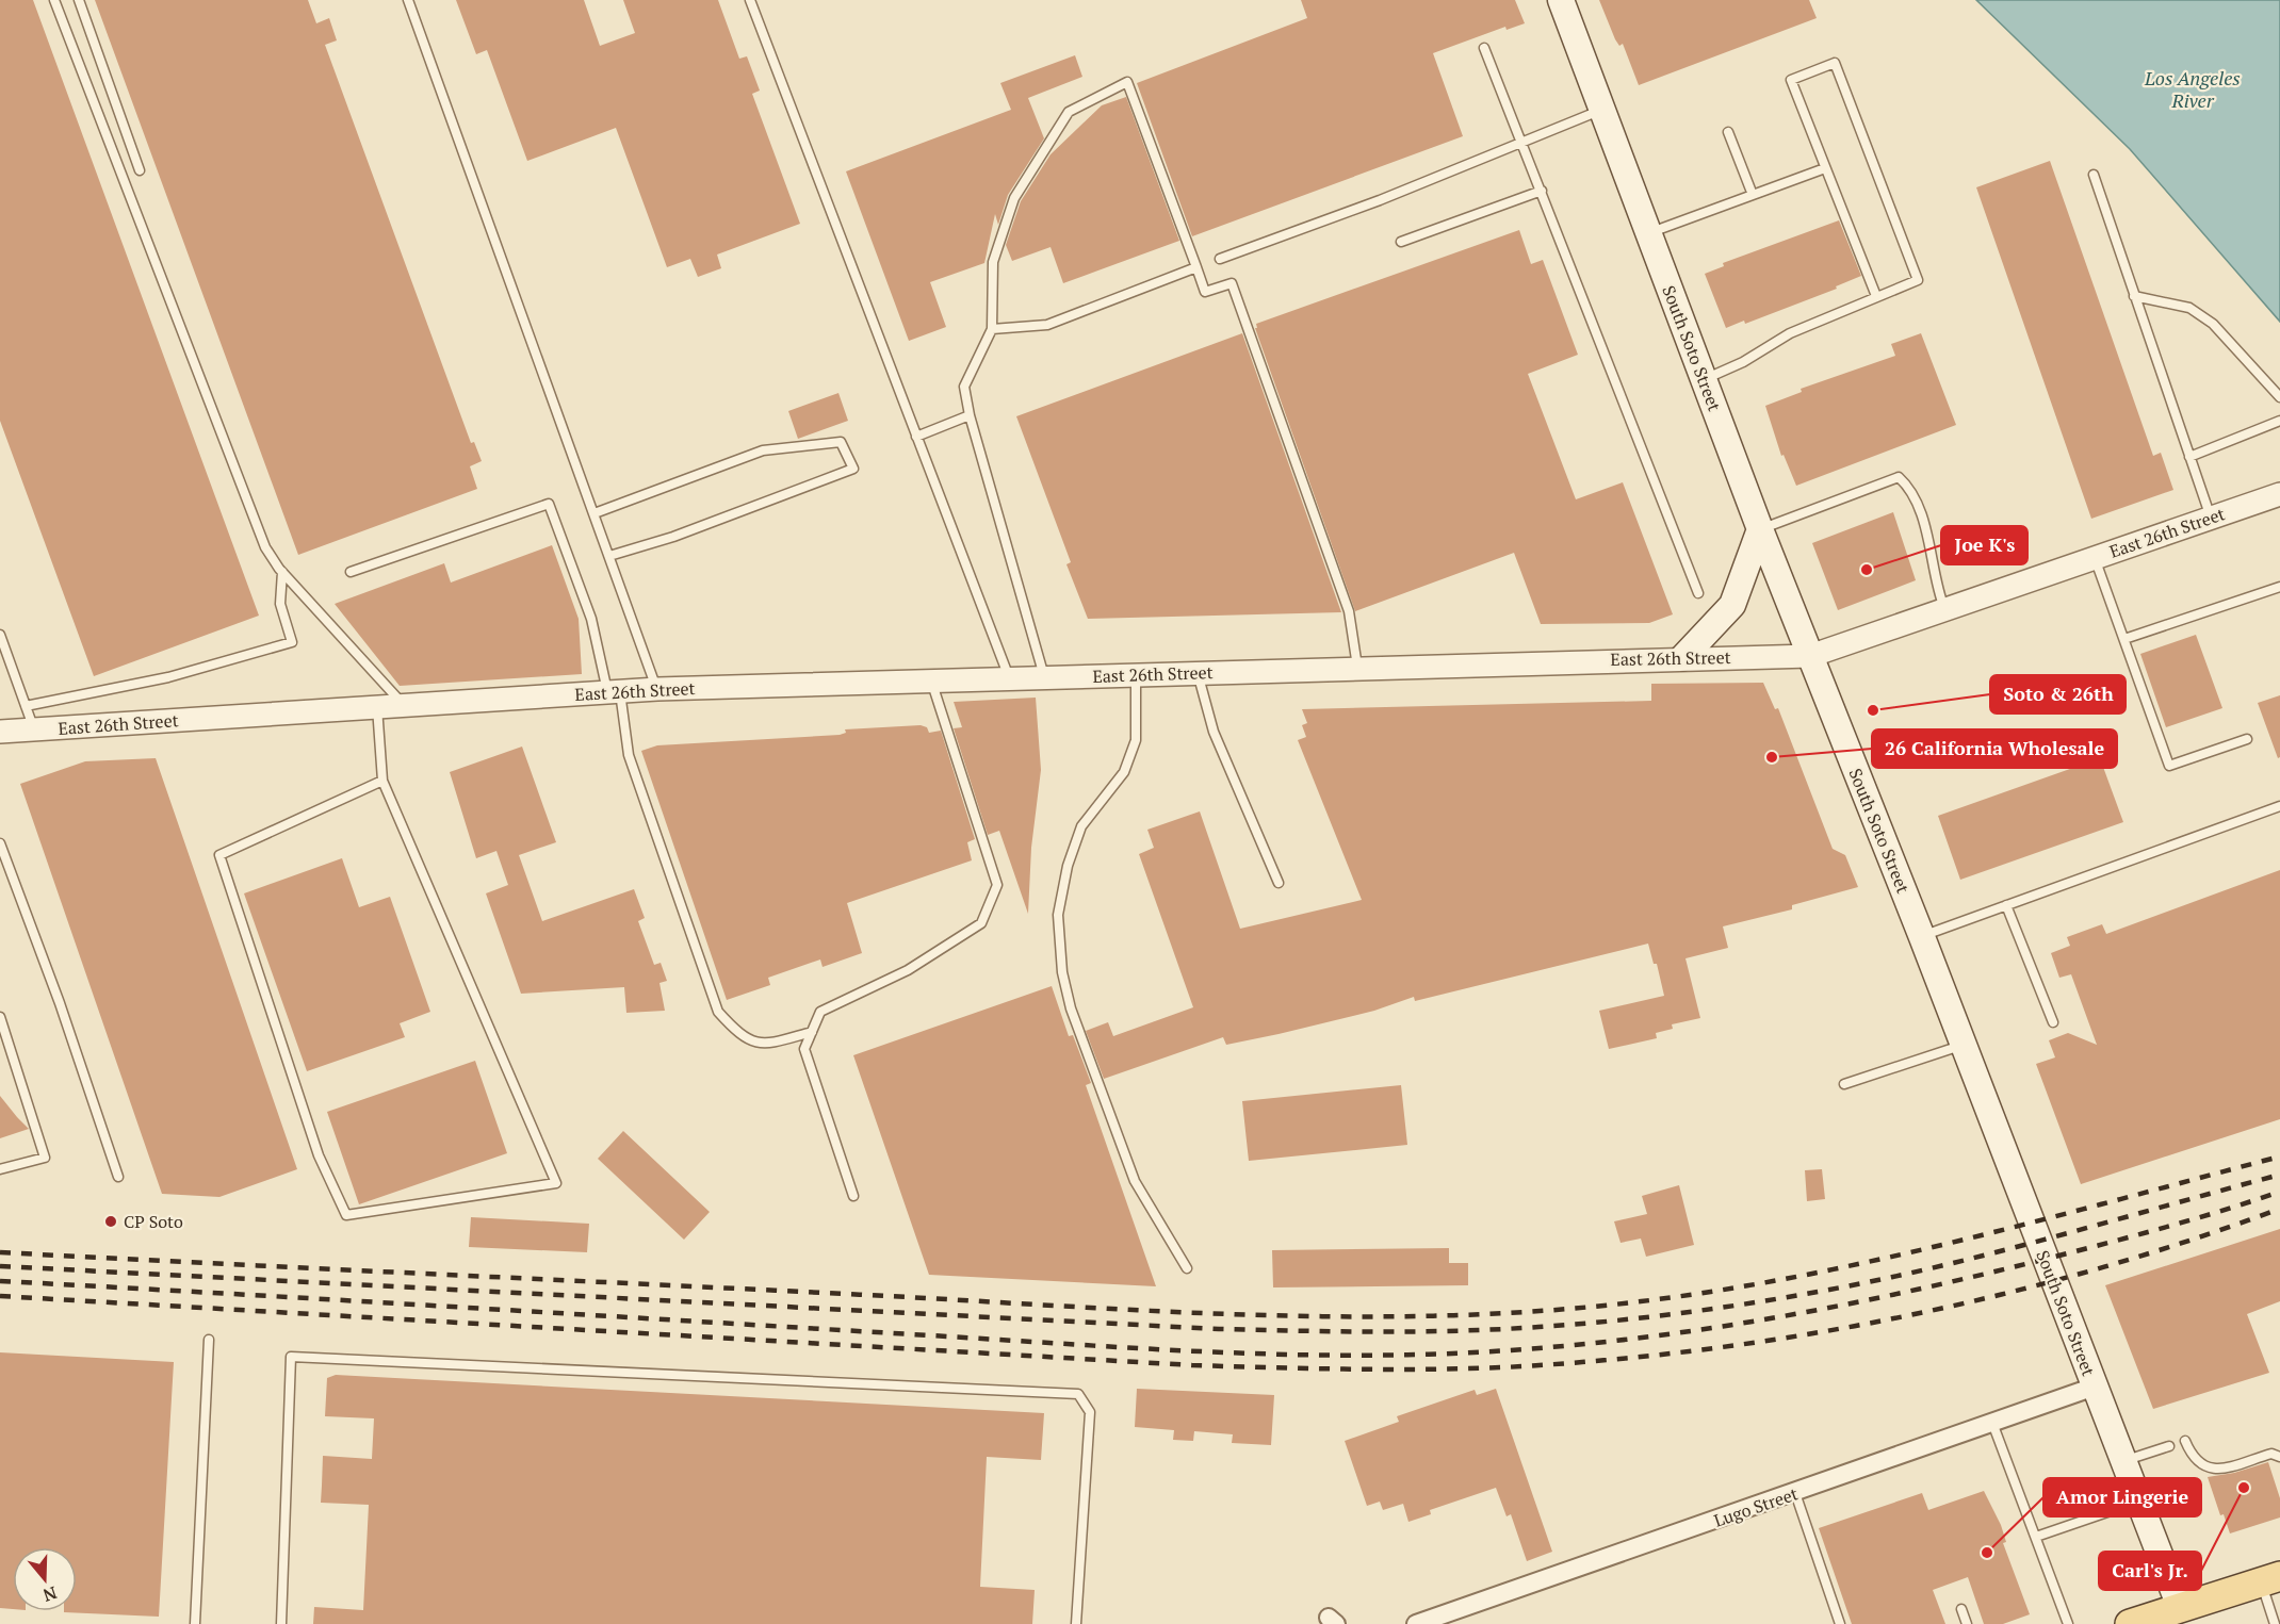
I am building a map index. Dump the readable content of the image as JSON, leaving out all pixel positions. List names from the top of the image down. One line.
{"streets":{"main road":["South Soto Street"],"street":["East 26th Street","Lugo Street"]},"crossings":[["South Soto Street","East 26th Street"],["South Soto Street","Lugo Street"]],"water":["Los Angeles River"],"places":["Joe K's","Soto & 26th","26 California Wholesale","CP Soto","Carl's Jr.","Amor Lingerie"],"north":"bottom"}
